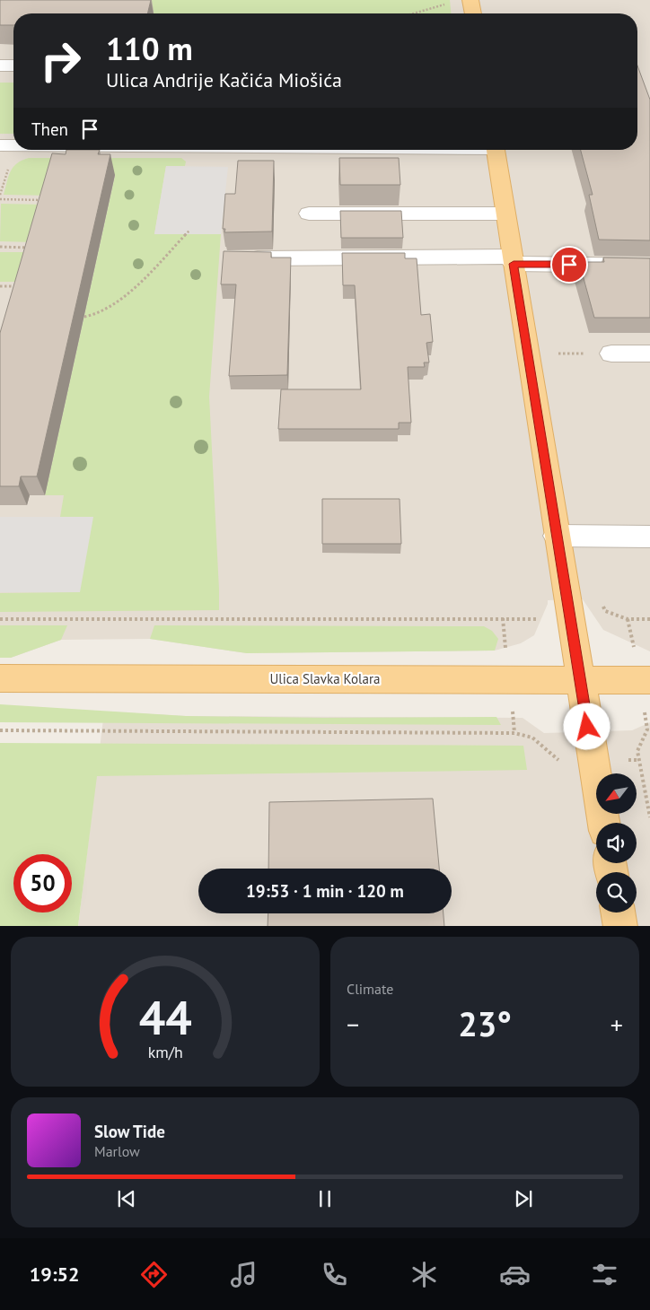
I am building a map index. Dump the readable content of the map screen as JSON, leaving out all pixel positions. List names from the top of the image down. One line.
{"streets":{"main road":["Ulica Slavka Kolara"]},"north":"bottom left","page":{"turn":["110 m","Ulica Andrije Kačića Miošića"],"then":"Then","limit":"50","trip":"19:53 · 1 min · 120 m","tile":"Climate","heat":["−","23°","+"],"song":["Slow Tide","Marlow"],"tabs":"19:52","gauge":["44","km/h"]}}
